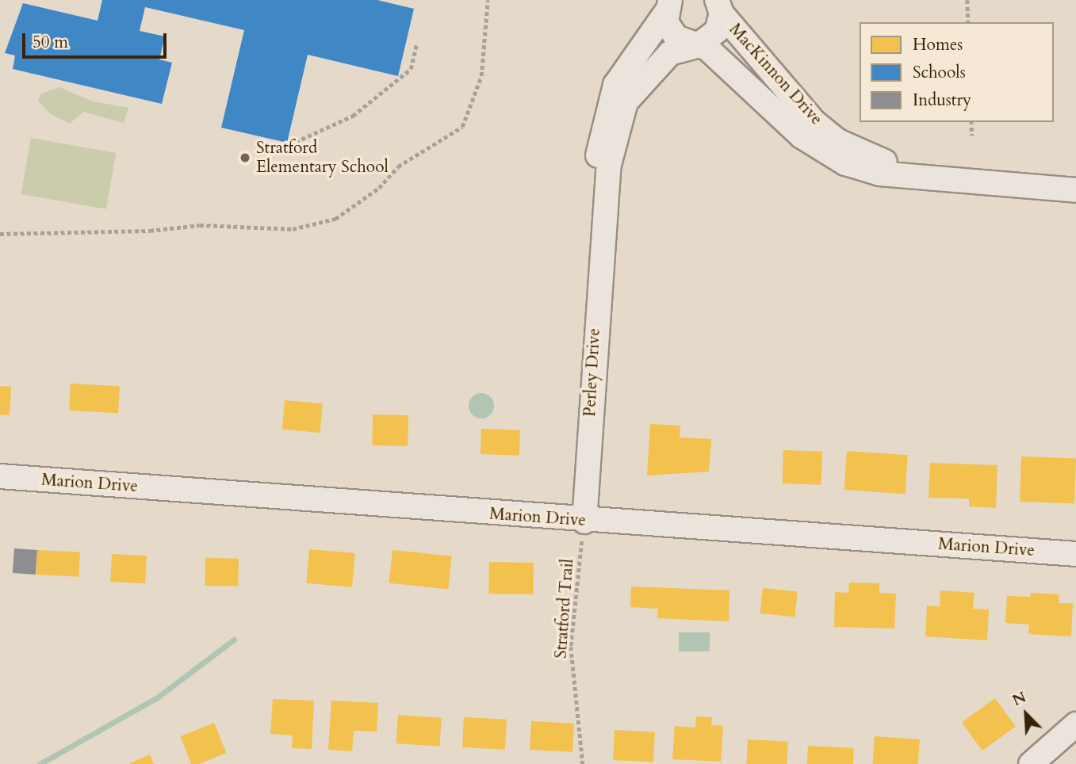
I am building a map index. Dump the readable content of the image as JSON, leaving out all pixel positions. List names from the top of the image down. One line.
{"streets":{"street":["MacKinnon Drive","Perley Drive","Marion Drive"],"path":["Stratford Trail"]},"crossings":[["MacKinnon Drive","Perley Drive"],["Perley Drive","Marion Drive"],["Perley Drive","Stratford Trail"],["Marion Drive","Stratford Trail"]],"places":["Stratford Elementary School"],"legend":["Homes","Schools","Industry"],"scale_bar":"50 m","north":"top left"}
